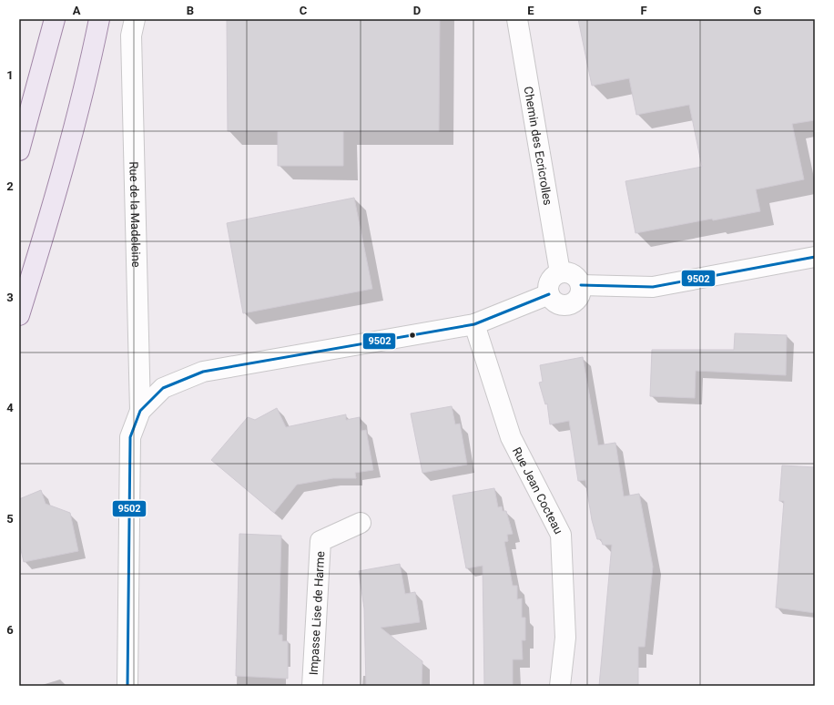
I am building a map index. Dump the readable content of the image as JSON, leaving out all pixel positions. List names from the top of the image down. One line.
{"streets":{"street":["Chemin des Ecricrolles","Rue de la Madeleine","Rue Jean Cocteau","Impasse Lise de Harme"]},"lines":["transit line 9502"],"grid":{"columns":["A","B","C","D","E","F","G"],"rows":["1","2","3","4","5","6"]}}
